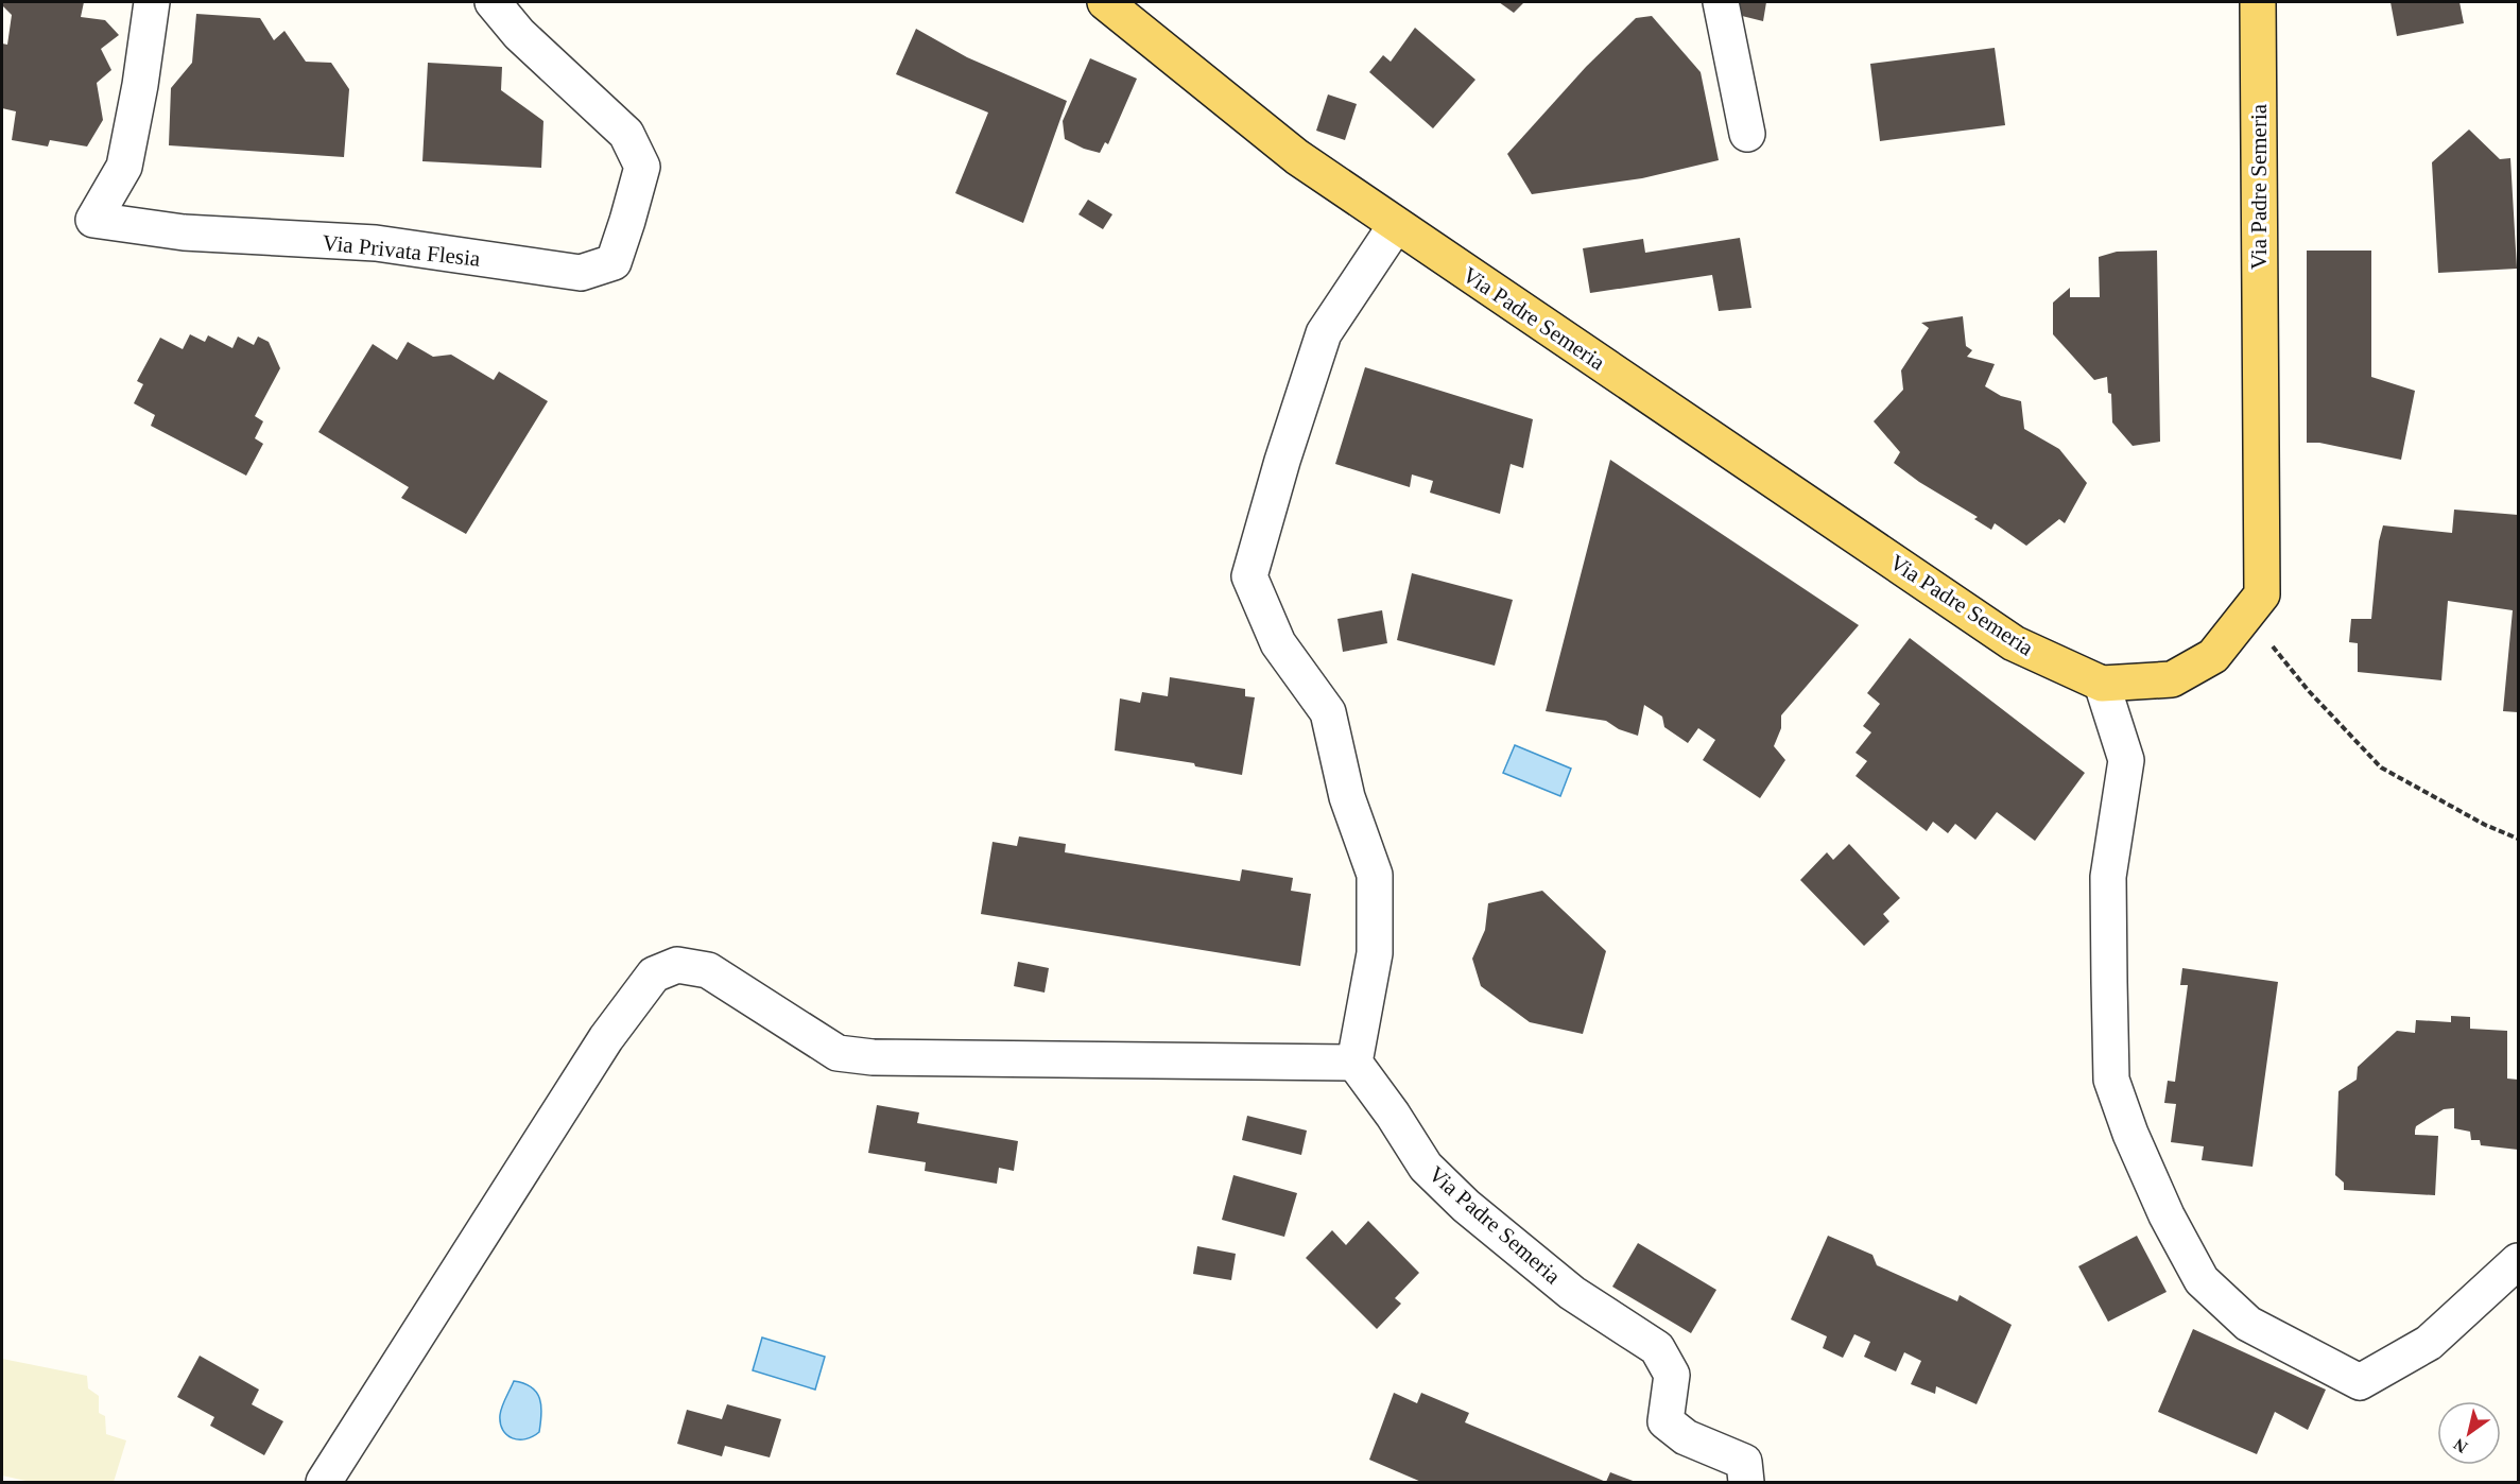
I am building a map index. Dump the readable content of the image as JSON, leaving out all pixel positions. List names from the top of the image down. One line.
{"streets":{"main road":["Via Padre Semeria"],"street":["Via Privata Flesia"]},"north":"bottom left"}
